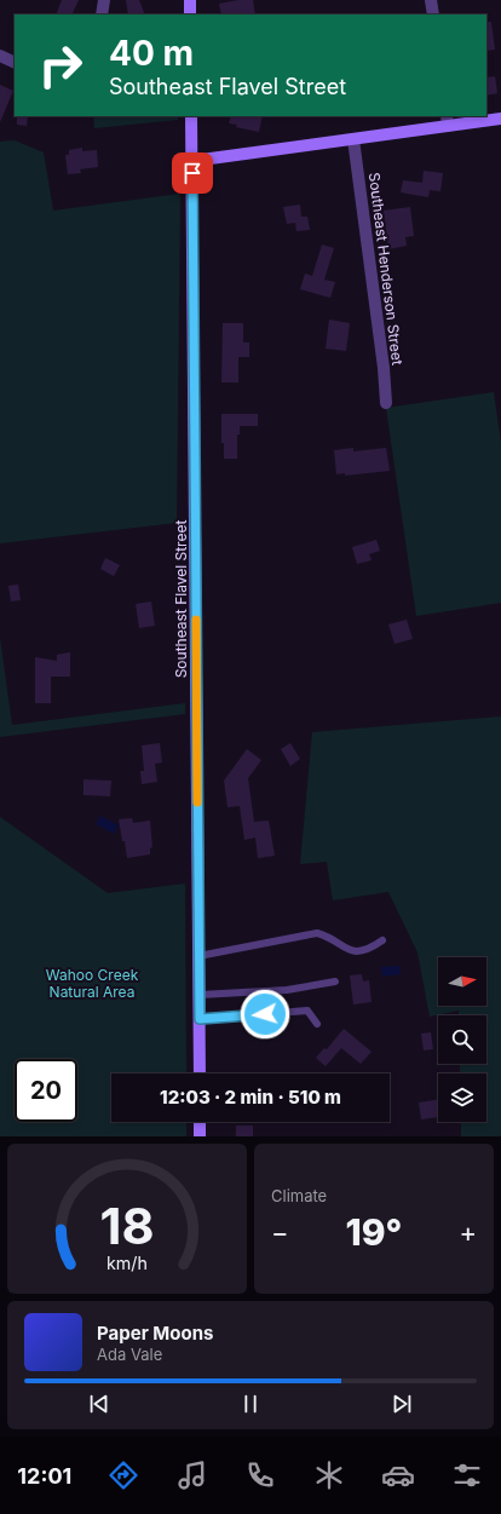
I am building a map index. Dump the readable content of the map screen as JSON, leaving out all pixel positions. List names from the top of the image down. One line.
{"streets":{"street":["Southeast Henderson Street","Southeast Flavel Street"]},"parks":["Wahoo Creek Natural Area"],"north":"right","page":{"turn":["40 m","Southeast Flavel Street"],"limit":"20","trip":"12:03 · 2 min · 510 m","tile":"Climate","heat":["−","19°","+"],"song":["Paper Moons","Ada Vale"],"tabs":"12:01","gauge":["18","km/h"]}}
